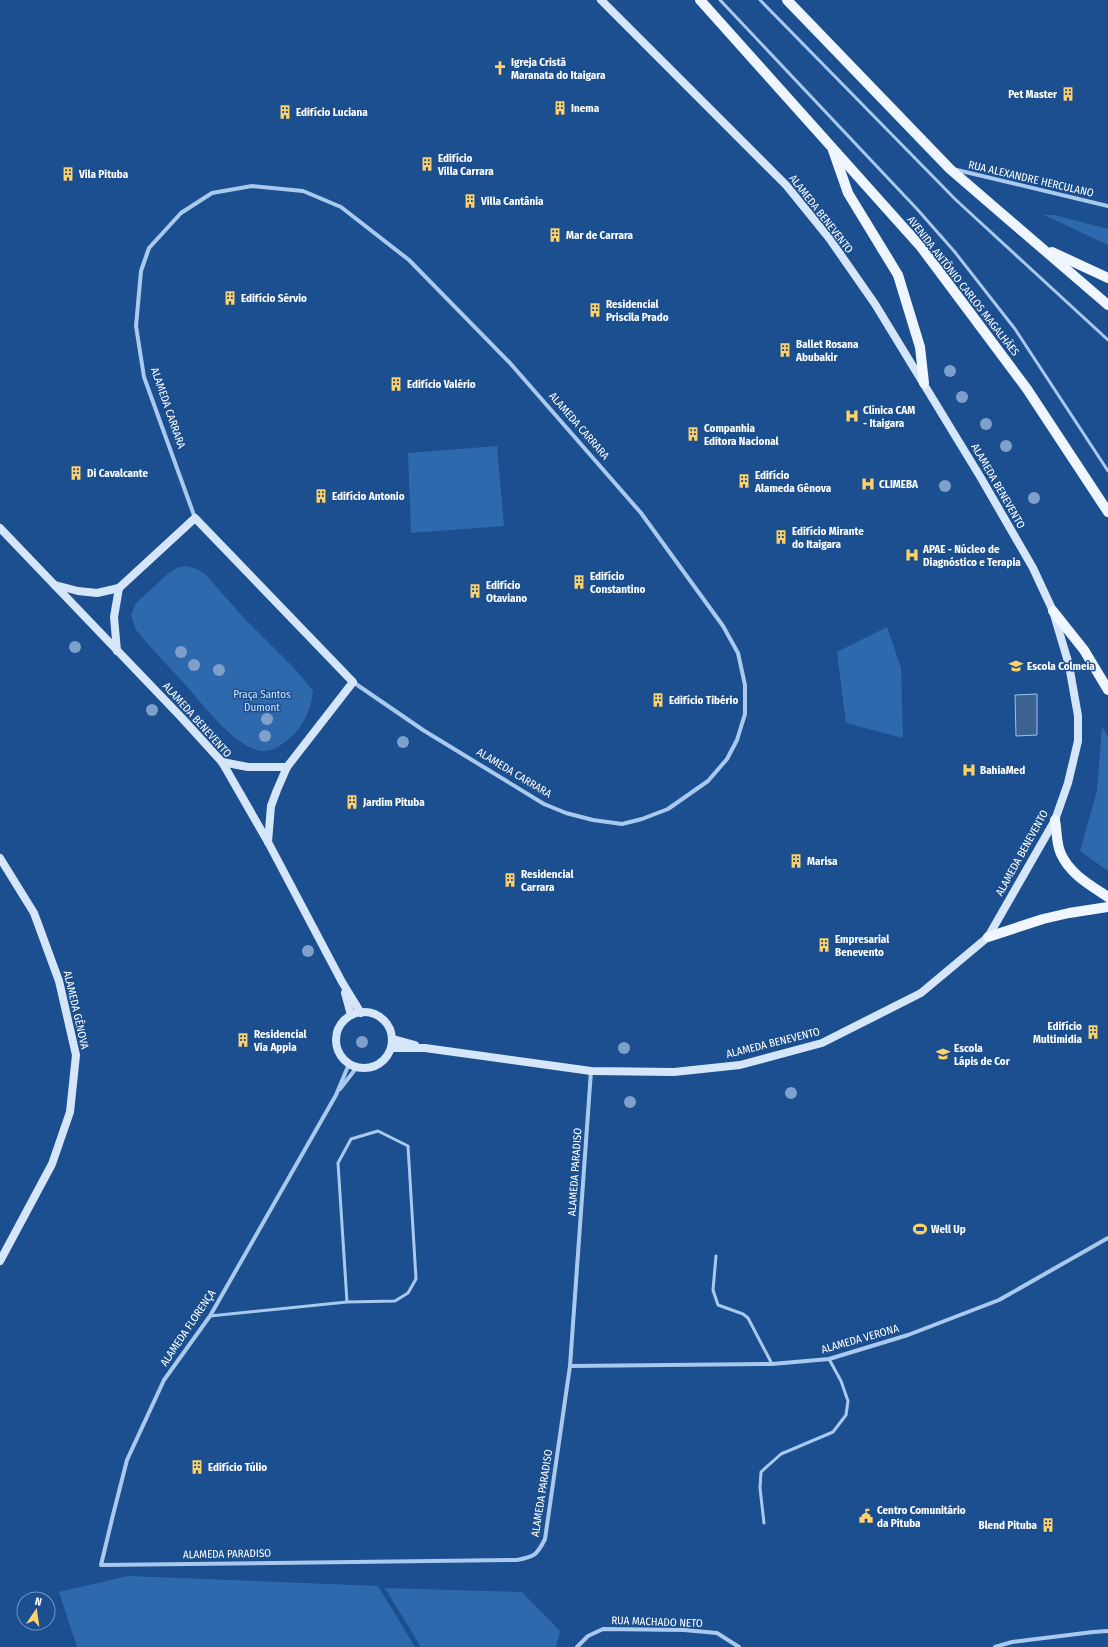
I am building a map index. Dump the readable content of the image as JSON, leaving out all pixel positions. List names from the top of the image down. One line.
{"streets":{"main road":["AVENIDA ANTÔNIO CARLOS MAGALHÃES"],"street":["RUA ALEXANDRE HERCULANO","ALAMEDA BENEVENTO","ALAMEDA CARRARA","ALAMEDA GÊNOVA","ALAMEDA PARADISO","ALAMEDA FLORENÇA","ALAMEDA VERONA","RUA MACHADO NETO"]},"crossings":[["ALAMEDA BENEVENTO","ALAMEDA PARADISO"],["ALAMEDA BENEVENTO","ALAMEDA FLORENÇA"],["ALAMEDA PARADISO","ALAMEDA FLORENÇA"],["ALAMEDA PARADISO","ALAMEDA VERONA"]],"parks":["Praça Santos Dumont"],"places":{"church":["Igreja Cristã Maranata do Itaigara"],"building":["Pet Master","Inema","Edifício Luciana","Edifício Villa Carrara","Vila Pituba","Villa Cantânia","Mar de Carrara","Edifício Sérvio","Residencial Priscila Prado","Ballet Rosana Abubakir","Edifício Valério","Companhia Editora Nacional","Di Cavalcante","Edifício Alameda Gênova","Edifício Antonio","Edifício Mirante do Itaigara","Edifício Constantino","Edifício Otaviano","Edifício Tibério","Jardim Pituba","Marisa","Residencial Carrara","Empresarial Benevento","Edifício Multimidia","Residencial Via Appia","Edifício Túlio","Blend Pituba"],"hospital":["Clínica CAM - Itaigara","CLIMEBA","APAE - Núcleo de Diagnóstico e Terapia","BahiaMed"],"school or university":["Escola Colmeia","Escola Lápis de Cor"],"sports":["Well Up"],"public building":["Centro Comunitário da Pituba"]},"north":"top"}
